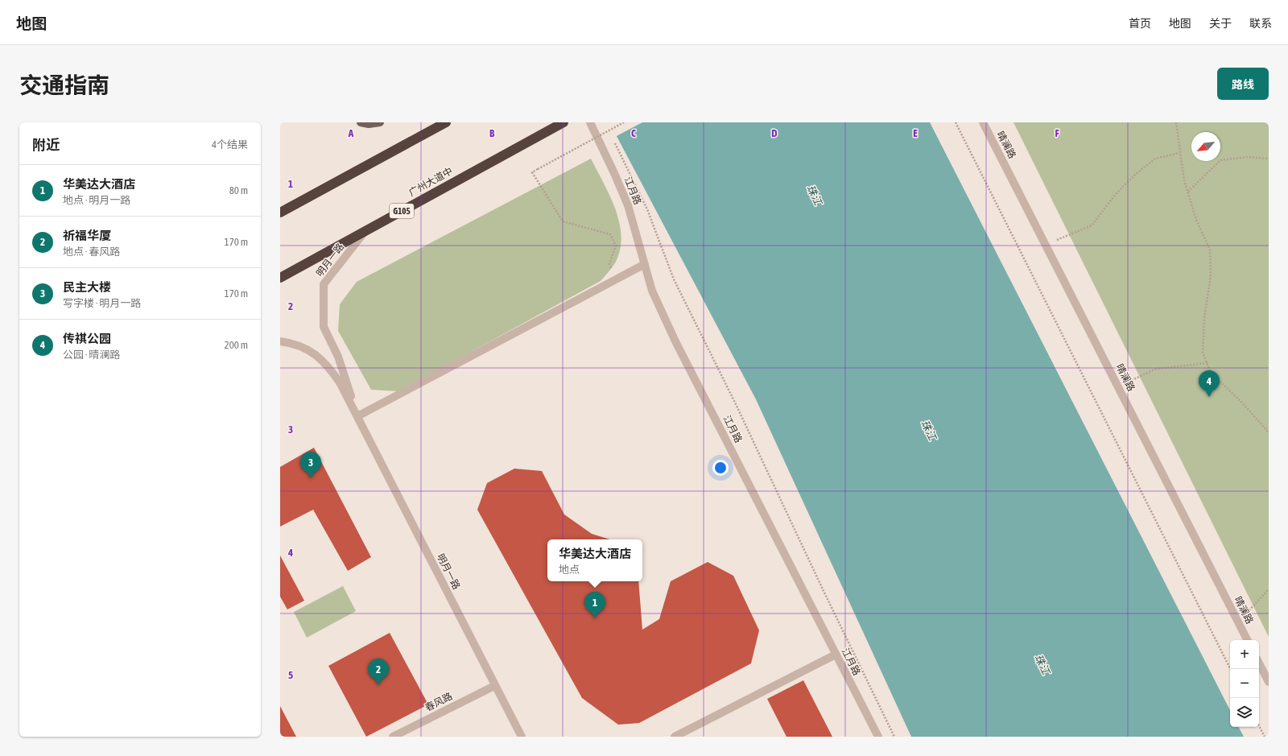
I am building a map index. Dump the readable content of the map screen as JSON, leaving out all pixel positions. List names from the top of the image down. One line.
{"streets":{"highway":["广州大道中","G105"],"street":["晴澜路","江月路","明月一路","春风路"]},"crossings":[["广州大道中","明月一路"],["明月一路","春风路"]],"water":["珠江"],"north":"bottom left","page":{"header":"地图","nav":["首页","地图","关于","联系"],"title":"交通指南","buttons":"路线","heading":["附近","4个结果"],"list":[{"mark":"1","name":"华美达大酒店","note":"地点 · 明月一路","value":"80 m"},{"mark":"2","name":"祈福华厦","note":"地点 · 春风路","value":"170 m"},{"mark":"3","name":"民主大楼","note":"写字楼 · 明月一路","value":"170 m"},{"mark":"4","name":"传祺公园","note":"公园 · 晴澜路","value":"200 m"}],"pins":["4","3","1","2"],"popup":["华美达大酒店","地点"],"map_buttons":["+","−"]},"grid":{"columns":["A","B","C","D","E","F"],"rows":["1","2","3","4","5"]}}
